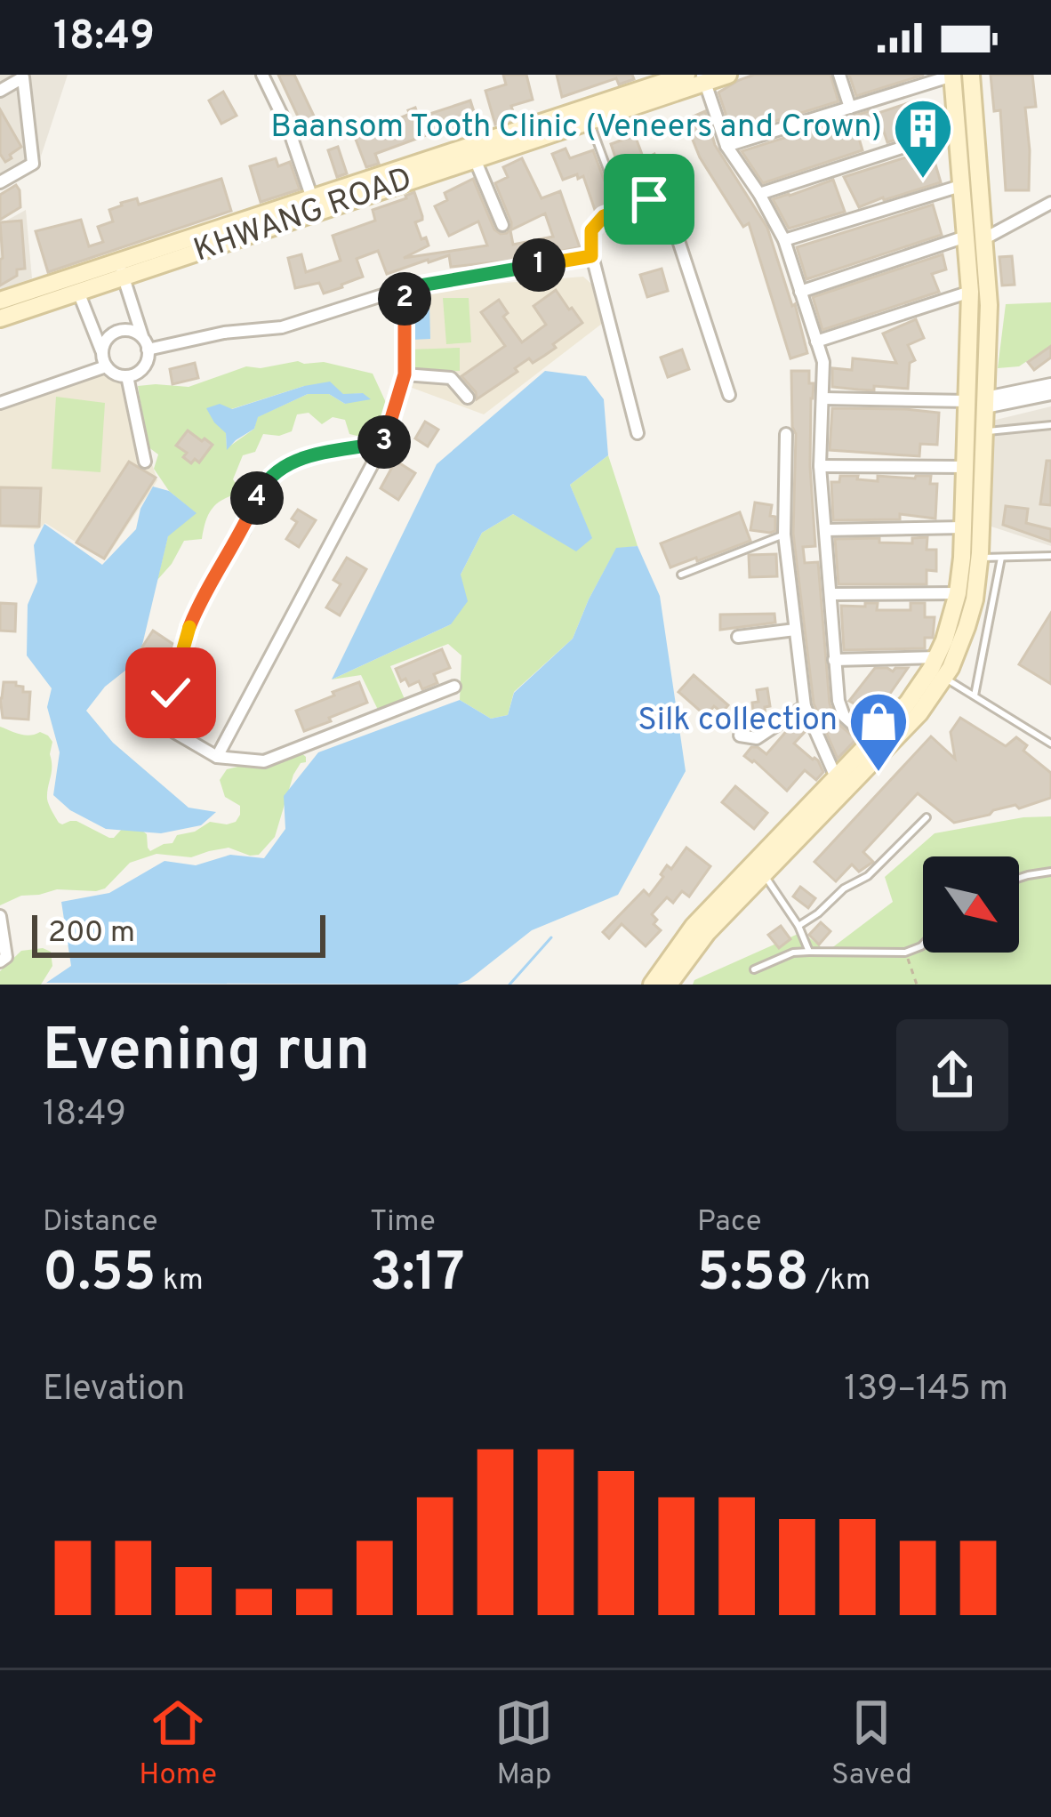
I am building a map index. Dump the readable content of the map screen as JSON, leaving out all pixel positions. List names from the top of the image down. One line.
{"streets":{"main road":["KHWANG ROAD"]},"places":{"building":["Baansom Tooth Clinic (Veneers and Crown)"],"shop":["Silk collection"]},"scale_bar":"200 m","north":"bottom right","page":{"status":"18:49","pins":["1","2","3","4"],"scale":"200 m","heading":["Evening run","18:49"],"stats":[["Distance","0.55 km"],["Time","3:17"],["Pace","5:58 /km"]],"chart":["Elevation","139–145 m"],"tabs":["Home","Map","Saved"]}}
